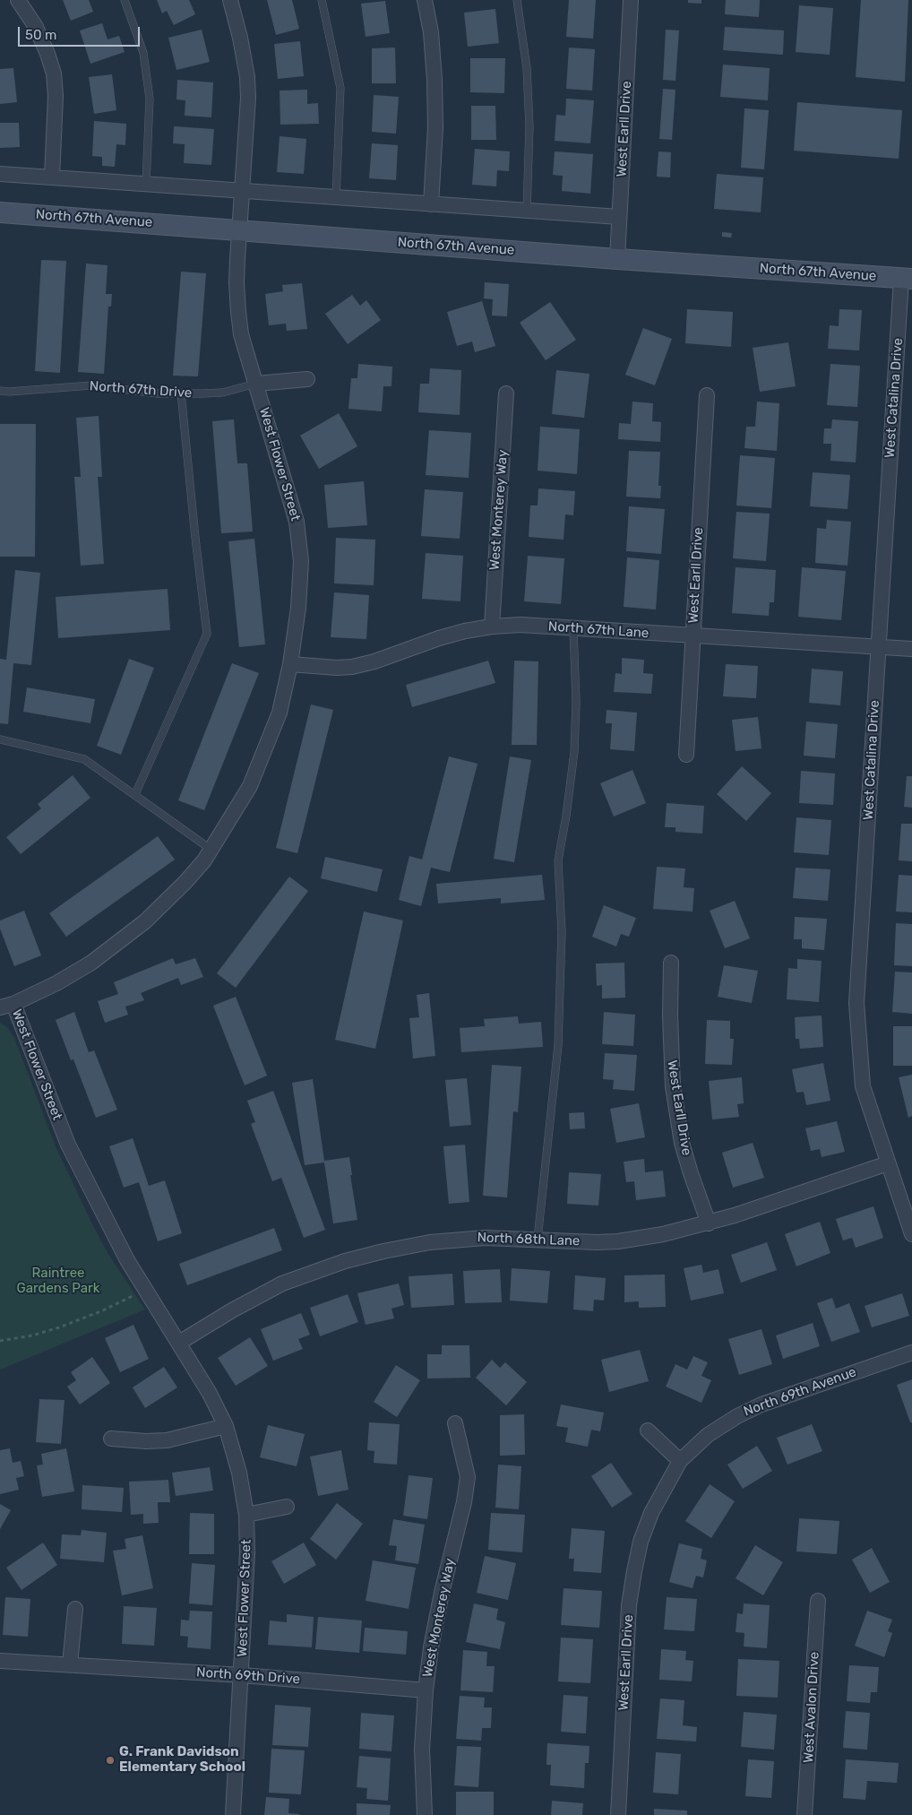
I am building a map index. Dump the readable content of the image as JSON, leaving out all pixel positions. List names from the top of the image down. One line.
{"streets":{"main road":["North 67th Avenue"],"street":["West Earll Drive","North 67th Drive","West Catalina Drive","West Flower Street","West Monterey Way","North 67th Lane","North 68th Lane","North 69th Avenue","North 69th Drive","West Avalon Drive"]},"crossings":[["West Earll Drive","North 67th Avenue"],["West Earll Drive","North 67th Lane"],["West Earll Drive","North 68th Lane"],["West Earll Drive","North 69th Avenue"],["North 67th Avenue","West Catalina Drive"],["North 67th Avenue","West Flower Street"],["North 67th Drive","West Flower Street"],["West Catalina Drive","North 67th Lane"],["West Catalina Drive","North 68th Lane"],["West Flower Street","North 67th Lane"],["West Flower Street","North 68th Lane"],["West Flower Street","North 69th Drive"],["West Monterey Way","North 67th Lane"],["West Monterey Way","North 69th Drive"]],"parks":["Raintree Gardens Park"],"places":["G. Frank Davidson Elementary School"],"scale_bar":"50 m"}
